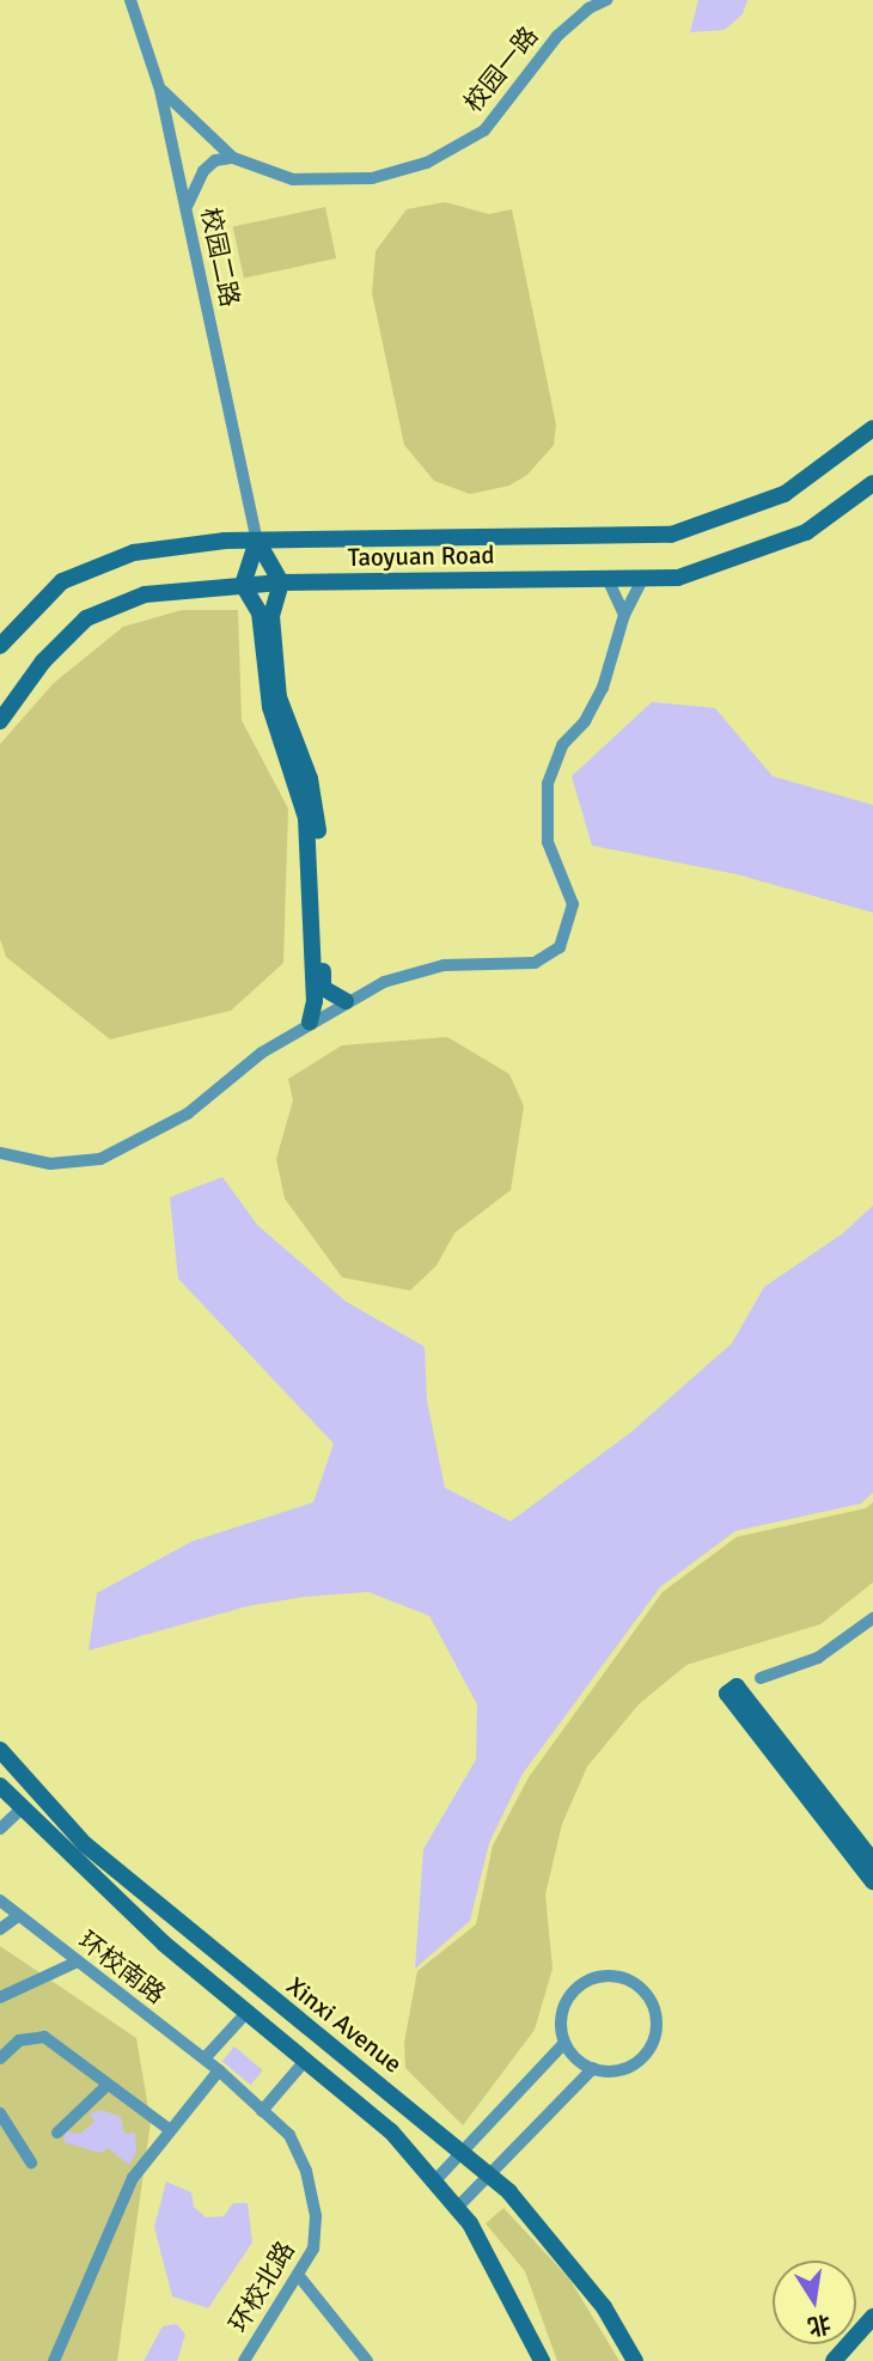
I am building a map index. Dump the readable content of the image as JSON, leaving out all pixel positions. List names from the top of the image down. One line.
{"streets":{"main road":["Taoyuan Road","Xinxi Avenue"],"street":["校园一路","校园二路","环校南路","环校北路"]},"crossings":[["校园二路","Taoyuan Road"],["环校南路","环校北路"]],"north":"bottom"}
